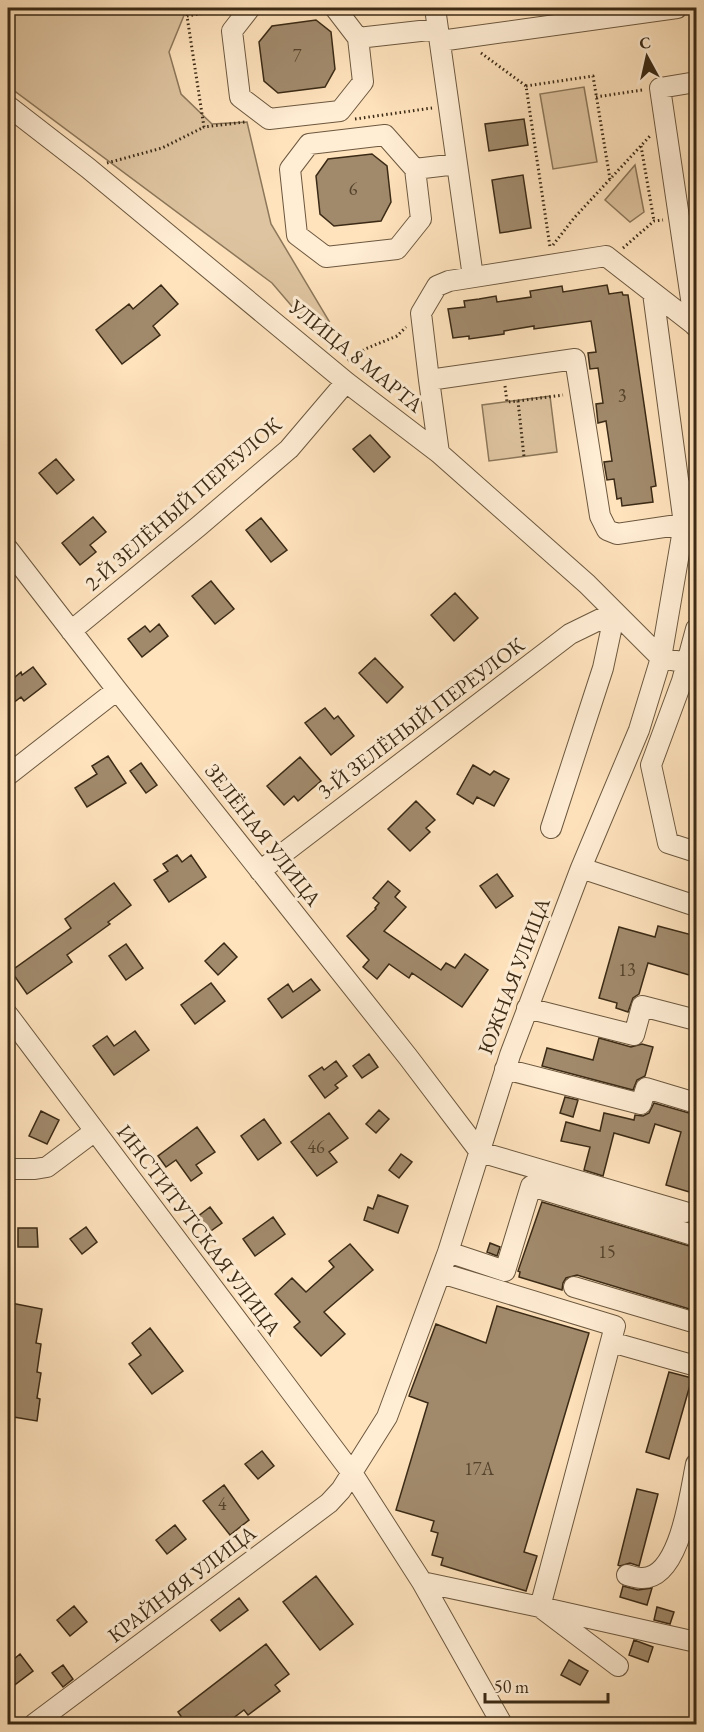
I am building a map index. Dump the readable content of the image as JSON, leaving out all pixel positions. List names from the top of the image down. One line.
{"streets":{"street":["УЛИЦА 8 МАРТА","2-Й ЗЕЛЁНЫЙ ПЕРЕУЛОК","3-Й ЗЕЛЁНЫЙ ПЕРЕУЛОК","ЗЕЛЁНАЯ УЛИЦА","ЮЖНАЯ УЛИЦА","ИНСТИТУТСКАЯ УЛИЦА","КРАЙНЯЯ УЛИЦА"]},"crossings":[["УЛИЦА 8 МАРТА","2-Й ЗЕЛЁНЫЙ ПЕРЕУЛОК"],["УЛИЦА 8 МАРТА","3-Й ЗЕЛЁНЫЙ ПЕРЕУЛОК"],["УЛИЦА 8 МАРТА","ЮЖНАЯ УЛИЦА"],["2-Й ЗЕЛЁНЫЙ ПЕРЕУЛОК","ЗЕЛЁНАЯ УЛИЦА"],["3-Й ЗЕЛЁНЫЙ ПЕРЕУЛОК","ЗЕЛЁНАЯ УЛИЦА"],["ЗЕЛЁНАЯ УЛИЦА","ЮЖНАЯ УЛИЦА"],["ЮЖНАЯ УЛИЦА","ИНСТИТУТСКАЯ УЛИЦА"],["ЮЖНАЯ УЛИЦА","КРАЙНЯЯ УЛИЦА"],["ИНСТИТУТСКАЯ УЛИЦА","КРАЙНЯЯ УЛИЦА"]],"house_numbers":["7","6","3","13","46","15","17А","4"],"scale_bar":"50 m","north":"top"}
